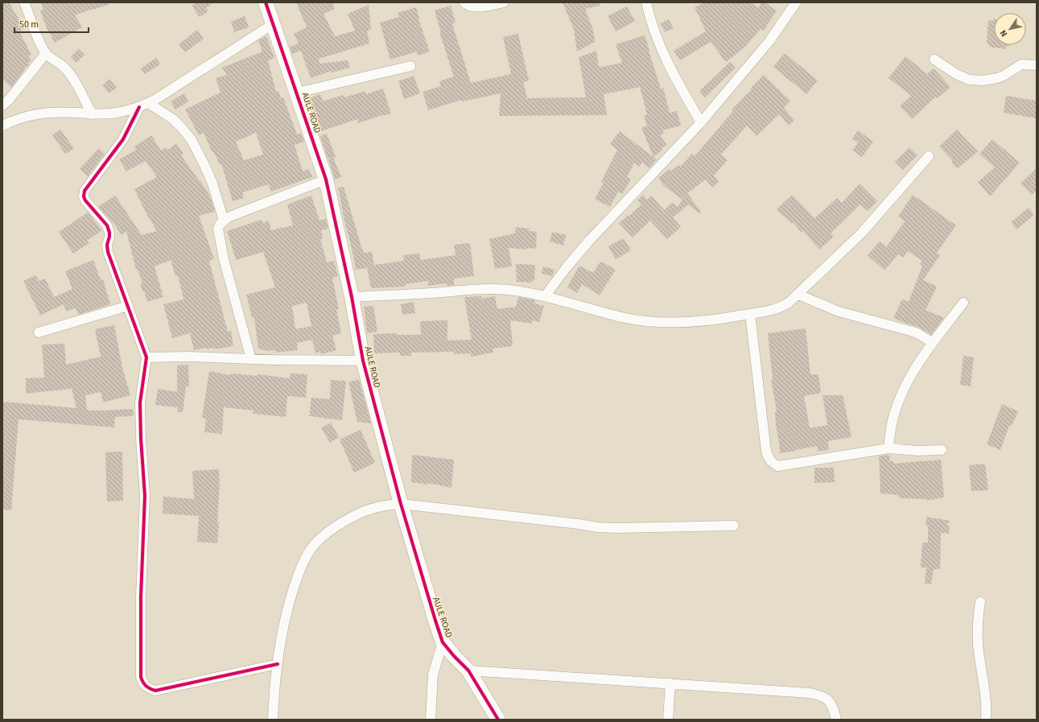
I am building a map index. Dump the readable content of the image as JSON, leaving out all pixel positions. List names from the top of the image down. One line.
{"streets":{"street":["AULE ROAD"]},"scale_bar":"50 m","north":"bottom left"}
